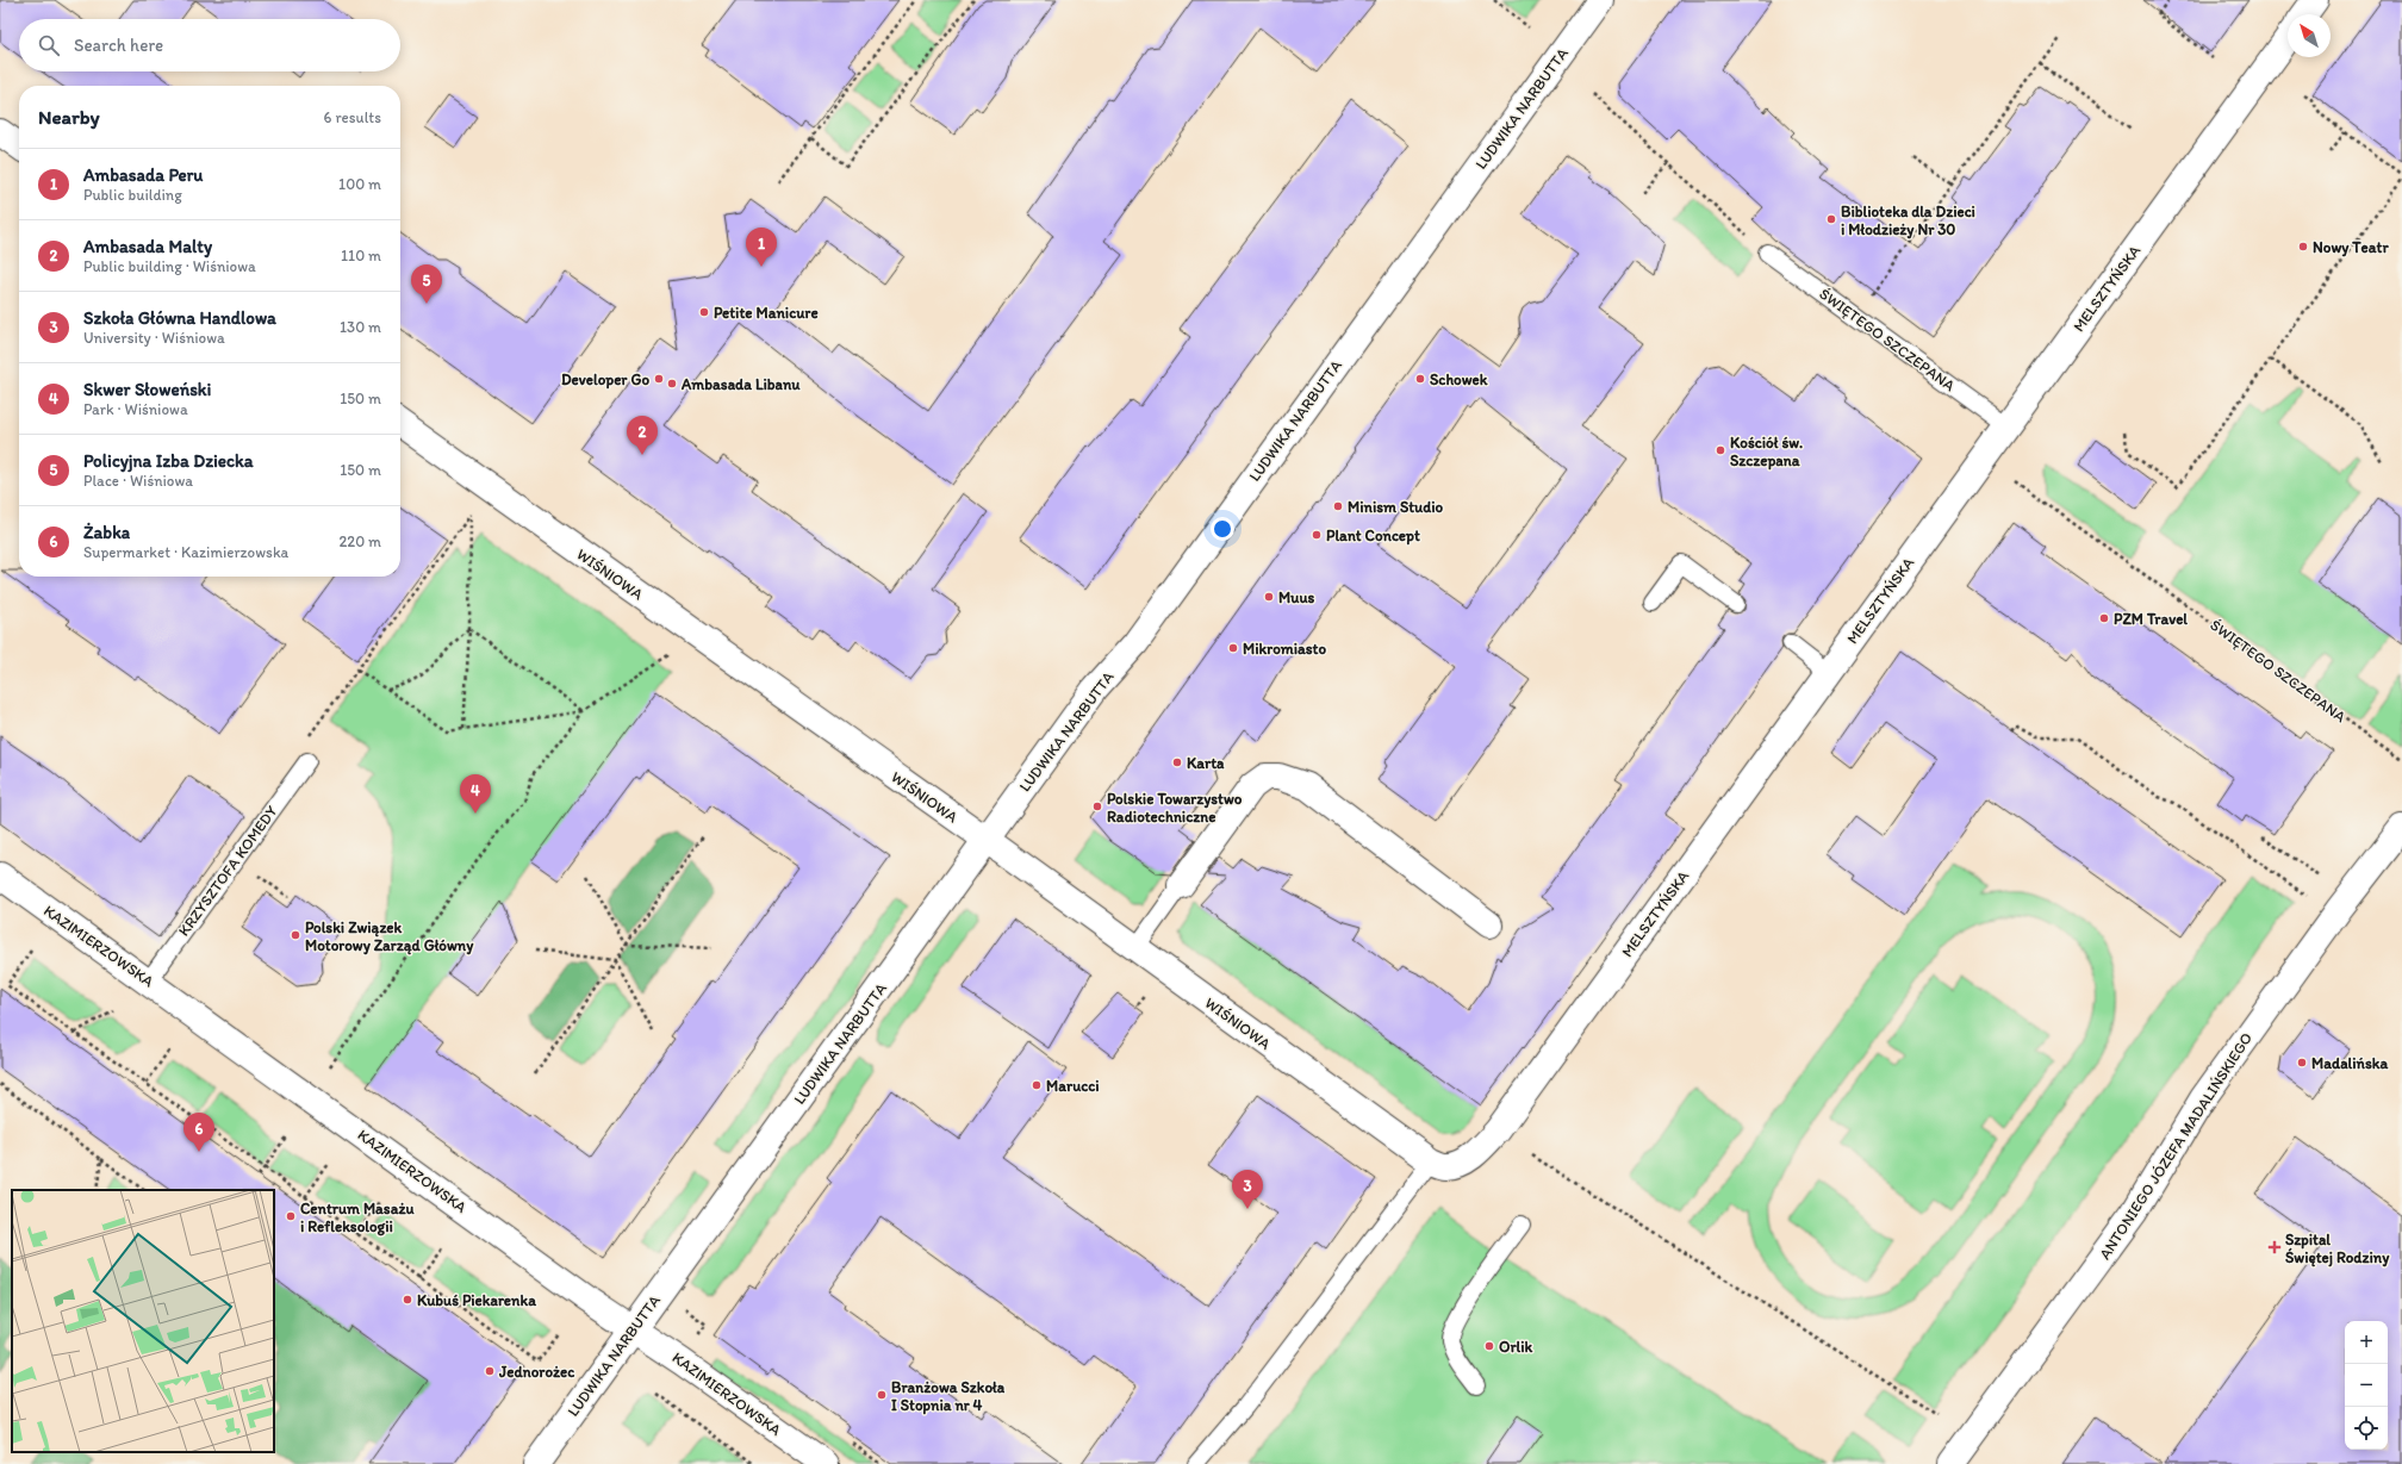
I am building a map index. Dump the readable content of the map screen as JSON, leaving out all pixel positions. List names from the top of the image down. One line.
{"streets":{"street":["LUDWIKA NARBUTTA","MELSZTYŃSKA","WIŚNIOWA","KAZIMIERZOWSKA","ANTONIEGO JÓZEFA MADALIŃSKIEGO"],"lane":["ŚWIĘTEGO SZCZEPANA","KRZYSZTOFA KOMEDY"]},"crossings":[["LUDWIKA NARBUTTA","WIŚNIOWA"],["LUDWIKA NARBUTTA","KAZIMIERZOWSKA"],["MELSZTYŃSKA","ŚWIĘTEGO SZCZEPANA"],["MELSZTYŃSKA","WIŚNIOWA"],["KRZYSZTOFA KOMEDY","KAZIMIERZOWSKA"]],"places":{"other":["Biblioteka dla Dzieci i Młodzieży Nr 30","Nowy Teatr","Petite Manicure","Developer Go","Schowek","Ambasada Libanu","Kościół św. Szczepana","Minism Studio","Plant Concept","Muus","PZM Travel","Mikromiasto","Karta","Polskie Towarzystwo Radiotechniczne","Polski Związek Motorowy Zarząd Główny","Madalińska","Marucci","Centrum Masażu i Refleksologii","Kubuś Piekarenka","Orlik","Jednorożec","Branżowa Szkoła I Stopnia nr 4"],"health":["Szpital Świętej Rodziny"]},"north":"top left","page":{"search":"Search here","heading":["Nearby","6 results"],"list":[{"mark":"1","name":"Ambasada Peru","note":"Public building","value":"100 m"},{"mark":"2","name":"Ambasada Malty","note":"Public building · Wiśniowa","value":"110 m"},{"mark":"3","name":"Szkoła Główna Handlowa","note":"University · Wiśniowa","value":"130 m"},{"mark":"4","name":"Skwer Słoweński","note":"Park · Wiśniowa","value":"150 m"},{"mark":"5","name":"Policyjna Izba Dziecka","note":"Place · Wiśniowa","value":"150 m"},{"mark":"6","name":"Żabka","note":"Supermarket · Kazimierzowska","value":"220 m"}],"pins":["1","5","2","4","6","3"],"map_buttons":["+","−"]}}
